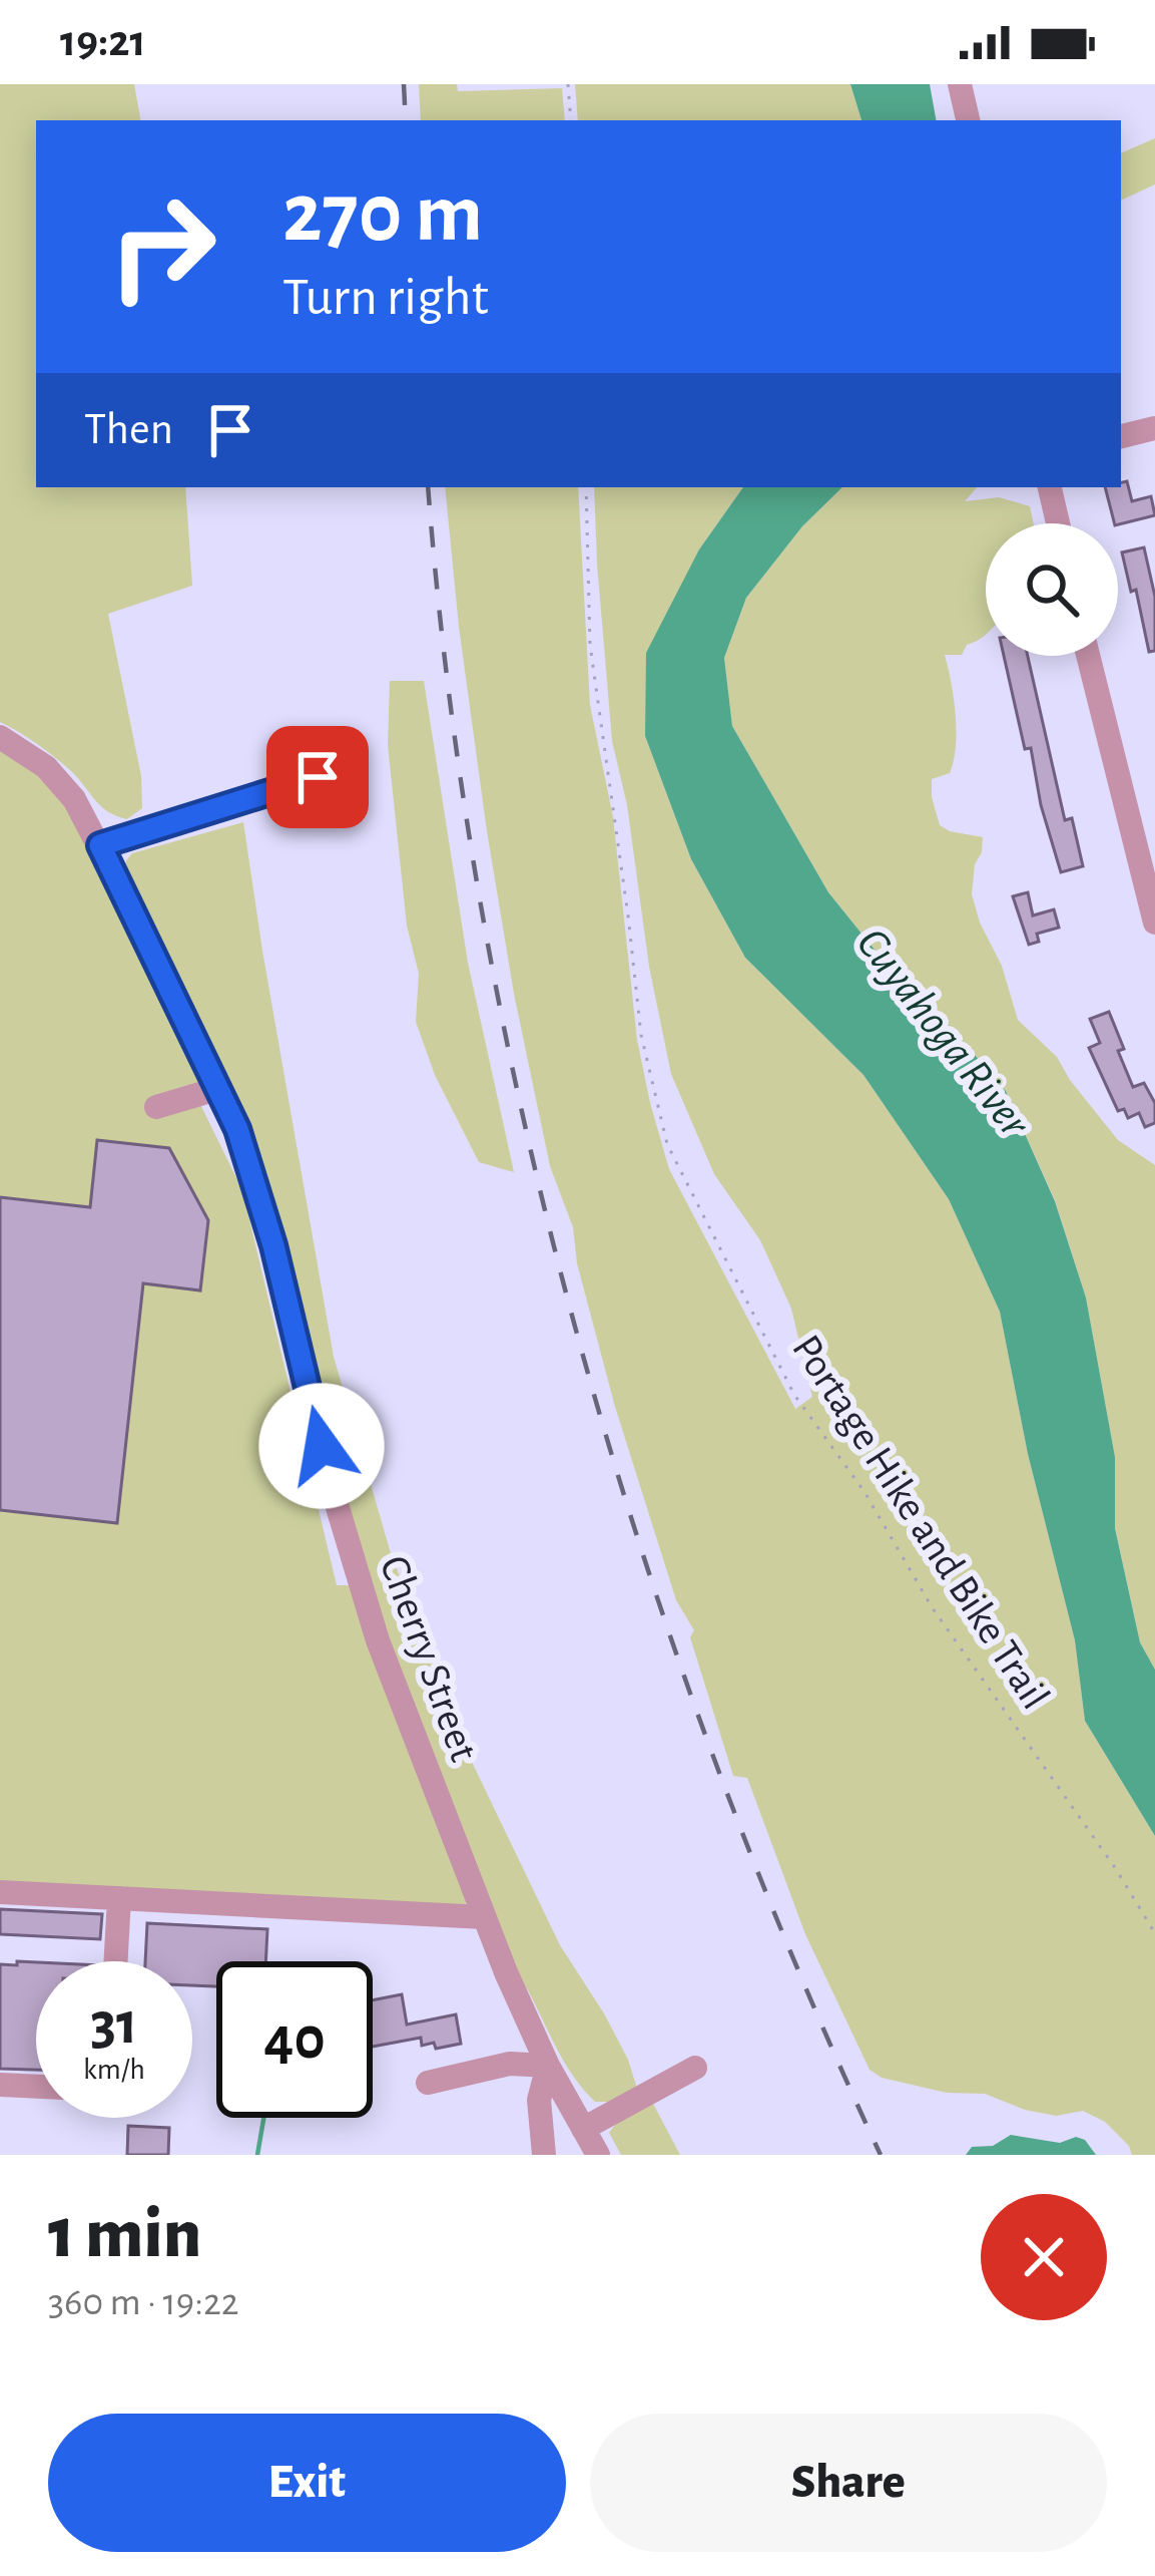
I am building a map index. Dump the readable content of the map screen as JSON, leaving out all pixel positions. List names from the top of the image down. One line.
{"streets":{"street":["Cherry Street"],"path":["Portage Hike and Bike Trail"]},"water":["Cuyahoga River"],"page":{"status":"19:21","turn":["270 m","Turn right"],"then":"Then","speed":"31 km/h","limit":"40","heading":["1 min","360 m · 19:22"],"buttons":["Exit","Share"]}}
